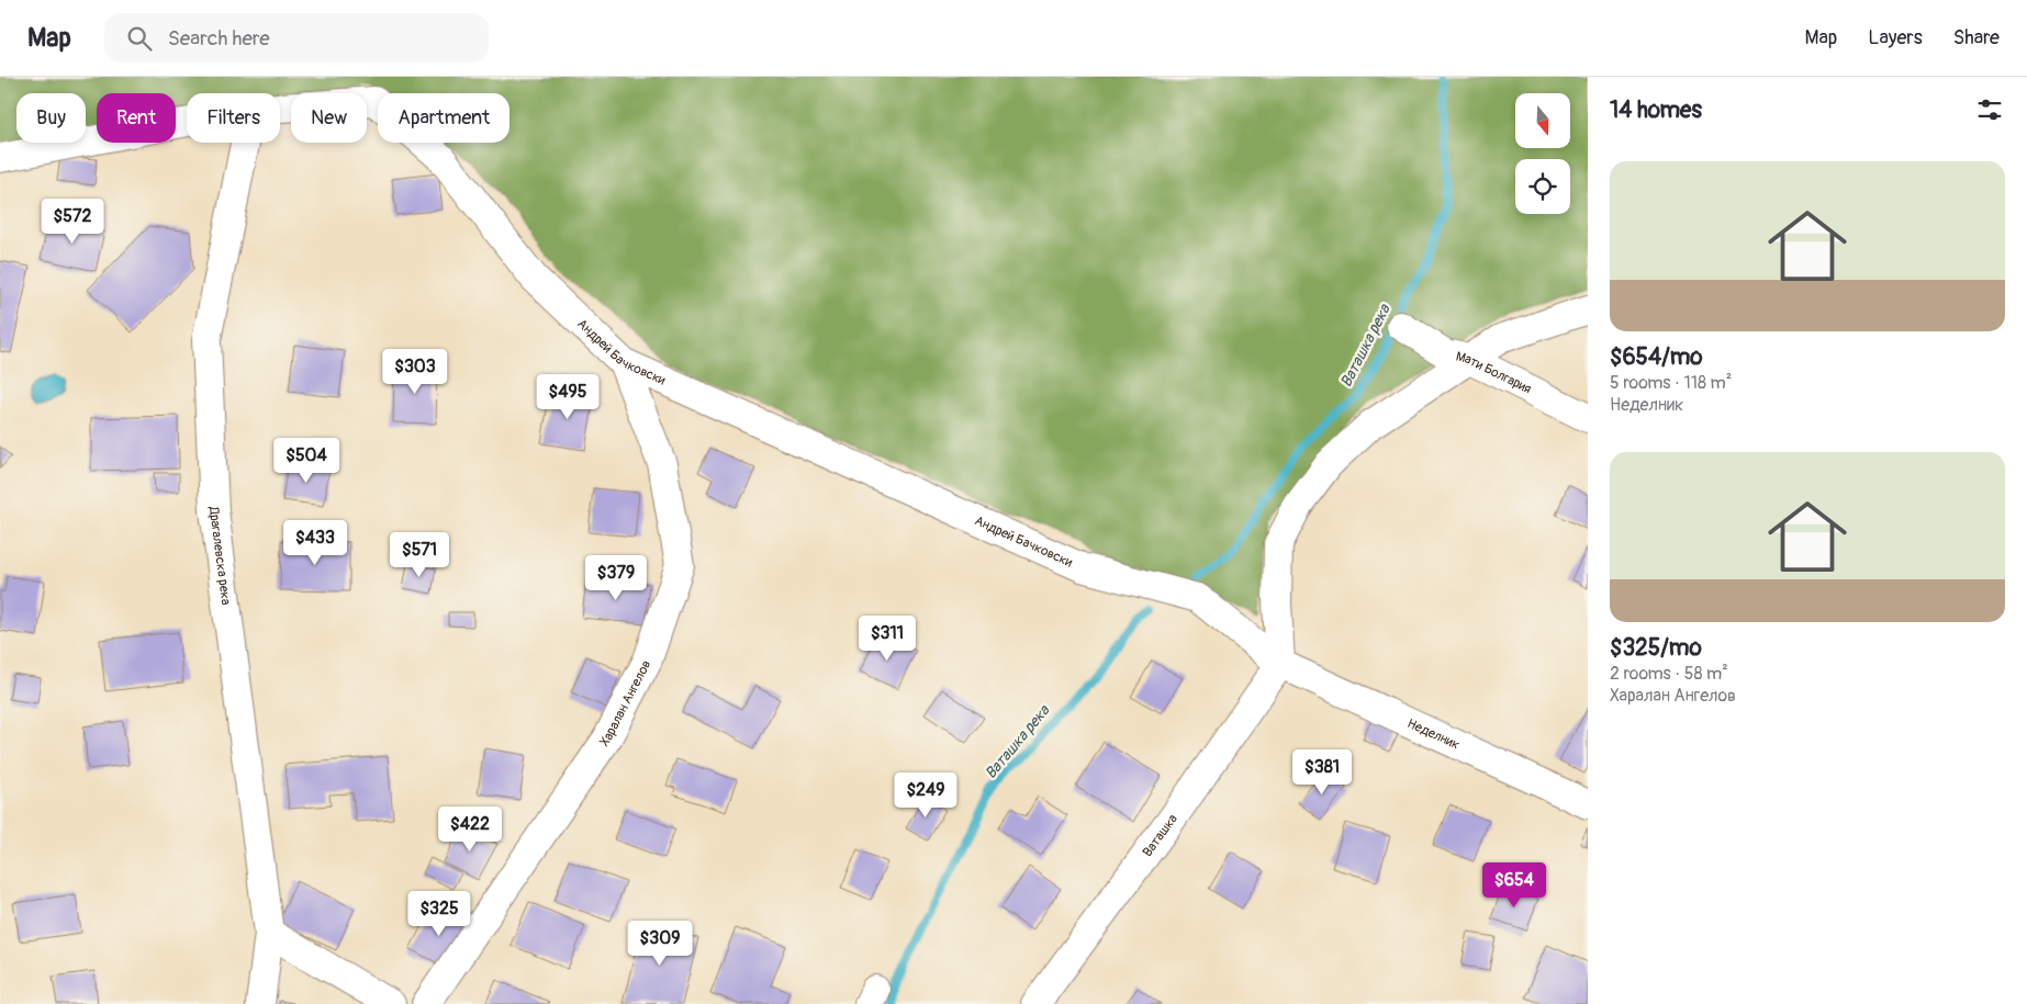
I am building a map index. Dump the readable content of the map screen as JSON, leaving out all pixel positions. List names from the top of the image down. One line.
{"streets":{"street":["Андрей Бачковски","Мати Болгария","Драгалевска река","Харалан Ангелов","Неделник","Ваташка"]},"crossings":[["Андрей Бачковски","Харалан Ангелов"],["Андрей Бачковски","Неделник"],["Андрей Бачковски","Ваташка"],["Неделник","Ваташка"]],"water":["Ваташка река"],"north":"bottom","page":{"header":"Map","search":"Search here","nav":["Map","Layers","Share"],"heading":"14 homes","chip":["Buy","Rent","Filters","New","Apartment"],"list":[{"name":"$654/mo","note":"5 rooms · 118 m² · Неделник"},{"name":"$325/mo","note":"2 rooms · 58 m² · Харалан Ангелов"}],"price":["$572","$303","$495","$504","$433","$571","$379","$311","$381","$249","$422","$654","$325","$309"]}}
